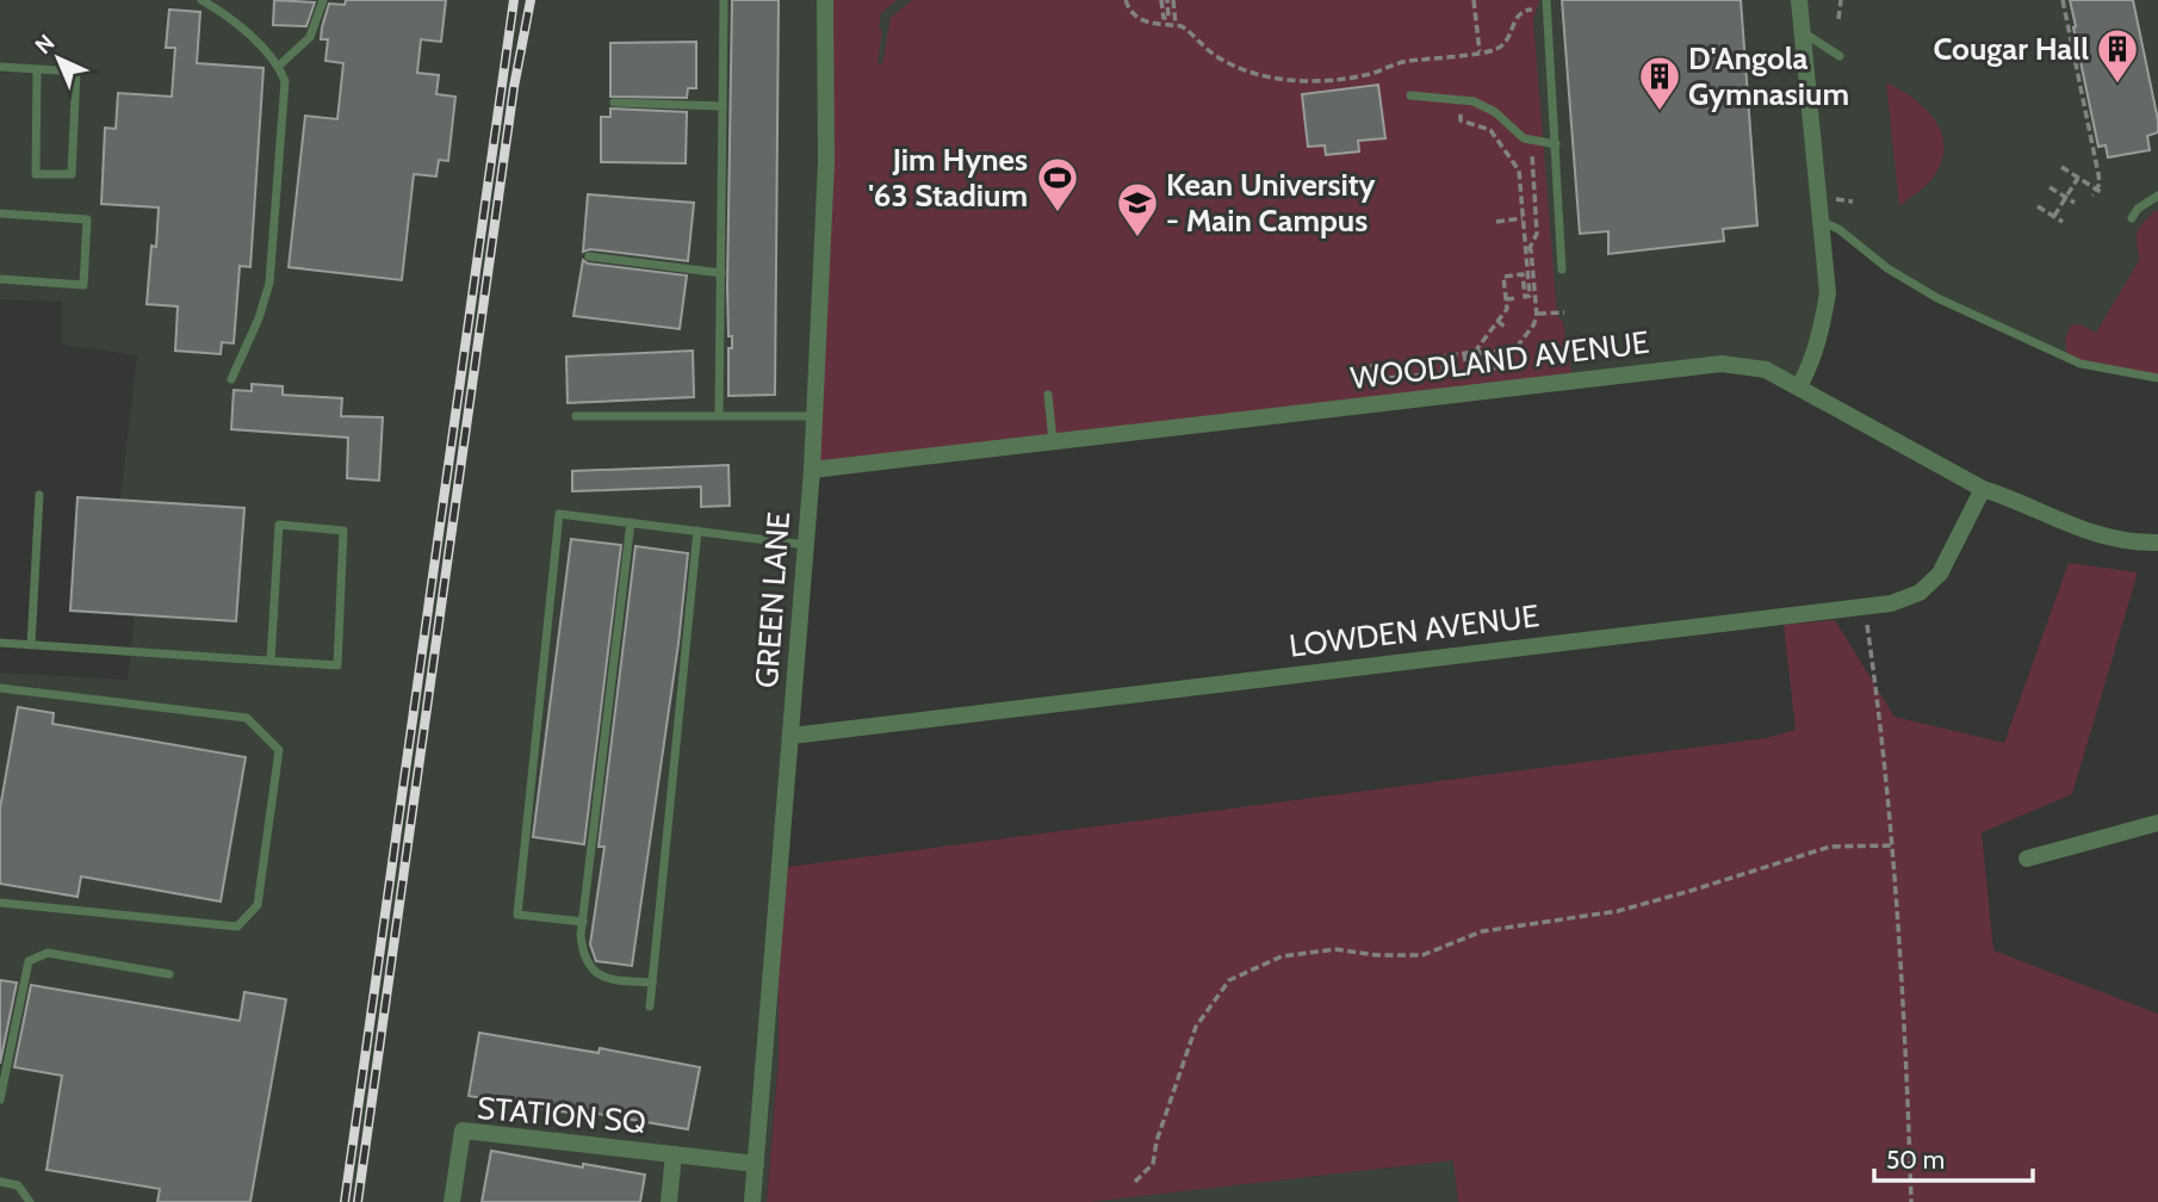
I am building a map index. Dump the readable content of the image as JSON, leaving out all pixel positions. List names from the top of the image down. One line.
{"streets":{"street":["WOODLAND AVENUE","GREEN LANE","LOWDEN AVENUE","STATION SQ"]},"crossings":[["WOODLAND AVENUE","GREEN LANE"],["WOODLAND AVENUE","LOWDEN AVENUE"],["GREEN LANE","LOWDEN AVENUE"],["GREEN LANE","STATION SQ"]],"places":{"building":["Cougar Hall","D'Angola Gymnasium"],"sports":["Jim Hynes '63 Stadium"],"school or university":["Kean University - Main Campus"]},"scale_bar":"50 m","north":"top left"}
